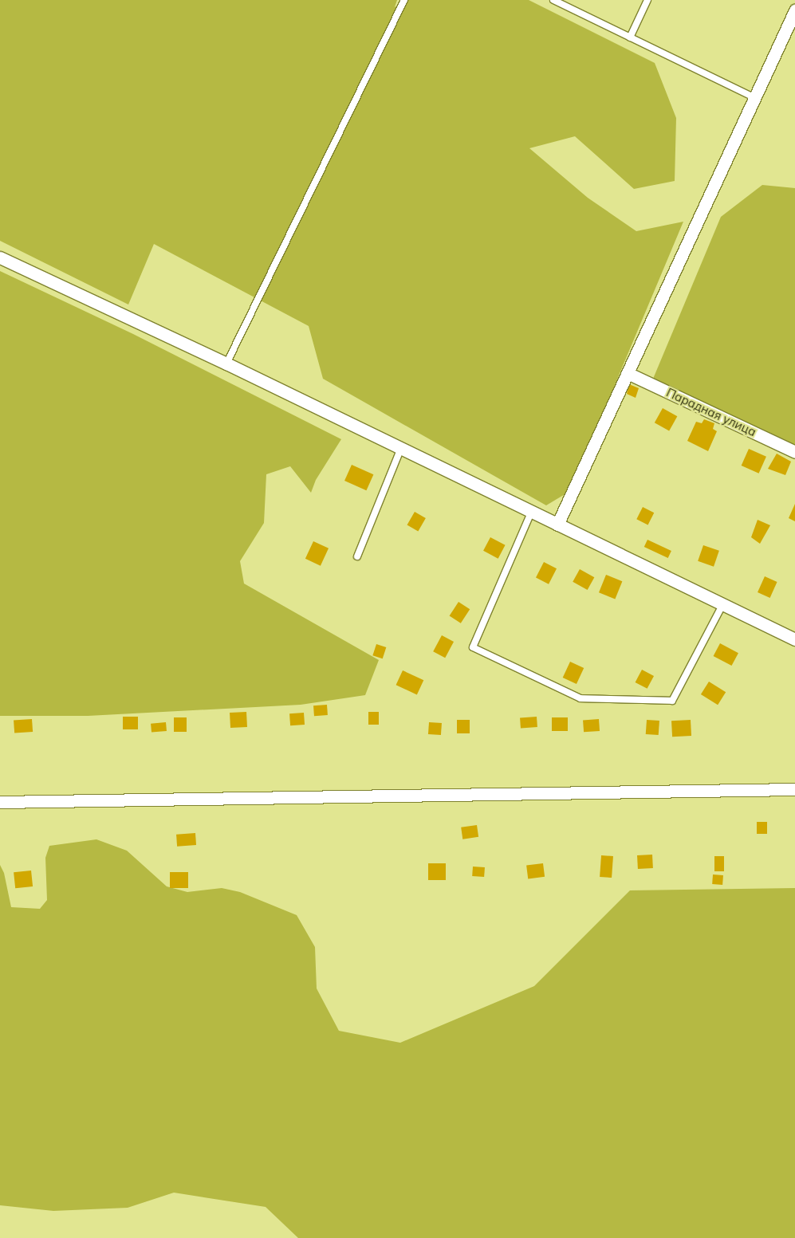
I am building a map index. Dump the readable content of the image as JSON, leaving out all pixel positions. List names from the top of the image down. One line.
{"streets":{"street":["Парадная улица"]}}
